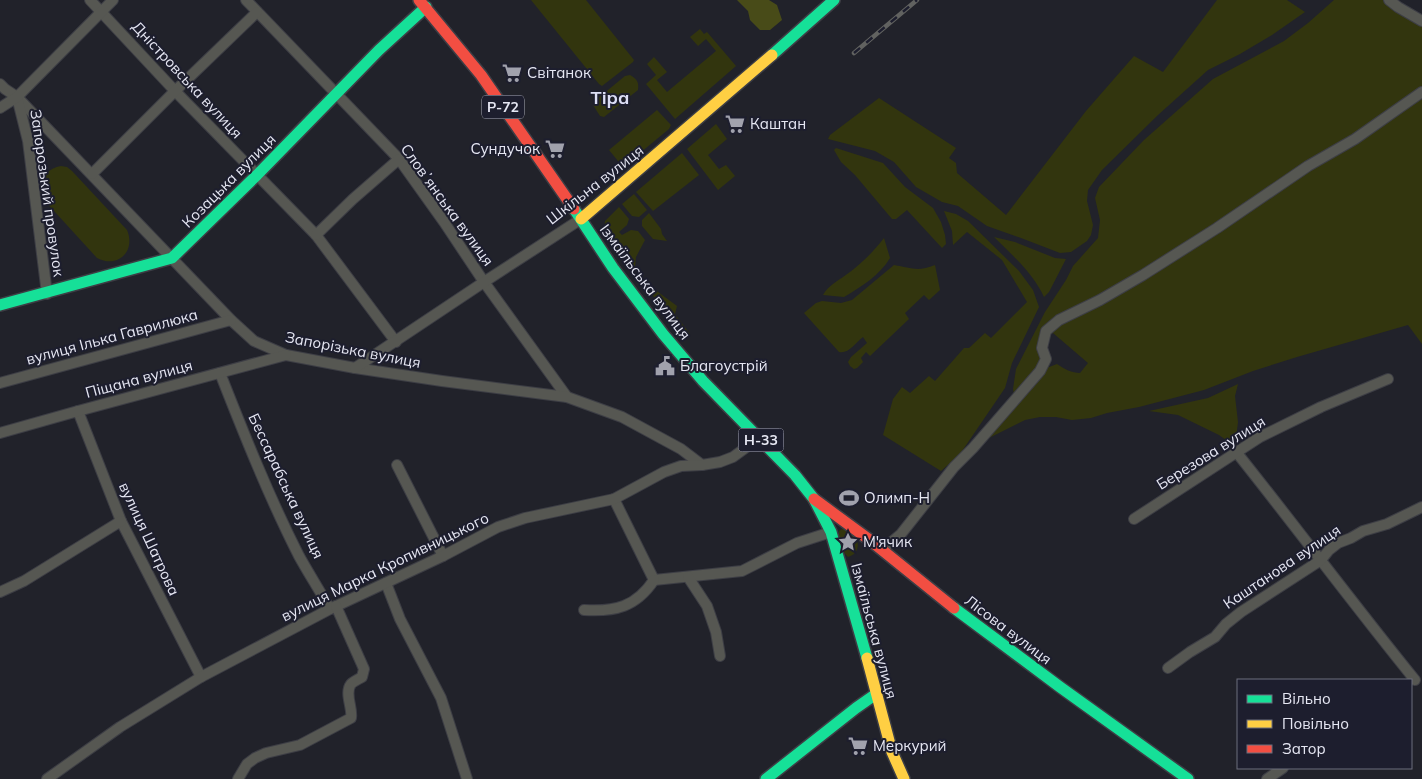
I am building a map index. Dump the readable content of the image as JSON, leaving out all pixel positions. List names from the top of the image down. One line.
{"streets":{"main road":["Р-72","Козацька вулиця","Шкільна вулиця","Ізмаїльська вулиця","Н-33","Лісова вулиця"],"street":["Дністровська вулиця","Запорозький провулок","Словʼянська вулиця","вулиця Ілька Гаврилюка","Запорізька вулиця","Піщана вулиця","Березова вулиця","Бессарабська вулиця","вулиця Шатрова","вулиця Марка Кропивницького","Каштанова вулиця"]},"crossings":[["Дністровська вулиця","Козацька вулиця"],["Дністровська вулиця","Шкільна вулиця"],["Козацька вулиця","Запорозький провулок"],["Козацька вулиця","Словʼянська вулиця"],["Козацька вулиця","Ізмаїльська вулиця"],["Козацька вулиця","Запорізька вулиця"],["Шкільна вулиця","Словʼянська вулиця"],["Шкільна вулиця","Ізмаїльська вулиця"],["Шкільна вулиця","Запорізька вулиця"],["Запорозький провулок","Запорізька вулиця"],["Словʼянська вулиця","Запорізька вулиця"],["Ізмаїльська вулиця","вулиця Марка Кропивницького"],["Ізмаїльська вулиця","Лісова вулиця"],["вулиця Ілька Гаврилюка","Запорізька вулиця"],["Запорізька вулиця","Піщана вулиця"],["Запорізька вулиця","вулиця Марка Кропивницького"],["Піщана вулиця","Бессарабська вулиця"],["Піщана вулиця","вулиця Шатрова"],["Бессарабська вулиця","вулиця Марка Кропивницького"],["вулиця Шатрова","вулиця Марка Кропивницького"]],"districts":["Тіра"],"places":{"supermarket":["Світанок","Каштан","Сундучок","Меркурий"],"public building":["Благоустрій"],"sports":["Олимп-Н"],"place":["М'ячик"]},"legend":["Вільно","Повільно","Затор"]}
